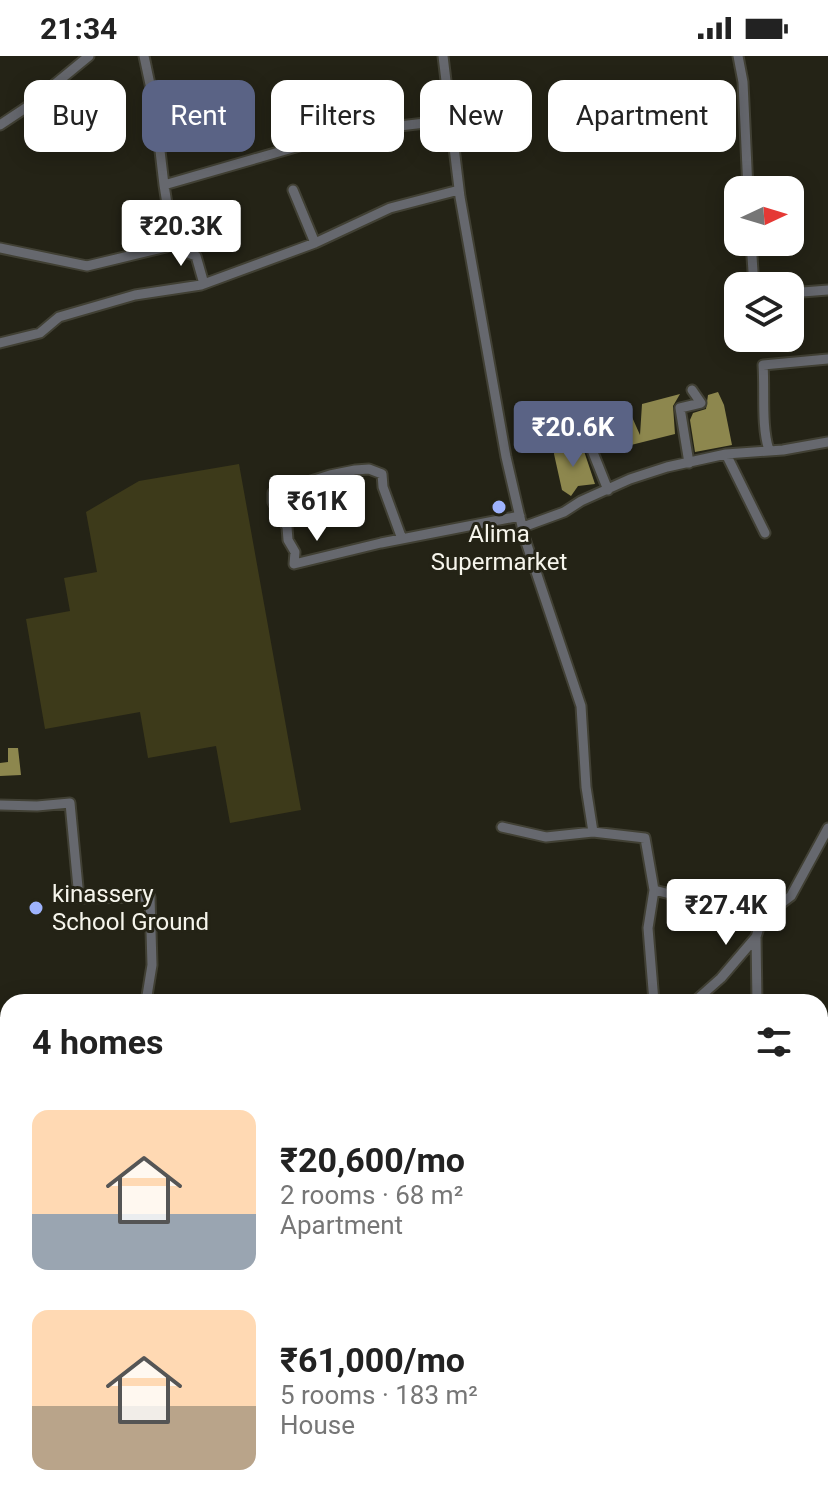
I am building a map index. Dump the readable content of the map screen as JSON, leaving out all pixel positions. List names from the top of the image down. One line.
{"places":["Alima Supermarket","kinassery School Ground"],"north":"right","page":{"status":"21:34","chip":["Buy","Rent","Filters","New","Apartment"],"price":["₹20.3K","₹20.6K","₹61K","₹27.4K"],"heading":"4 homes","list":[{"name":"₹20,600/mo","note":"2 rooms · 68 m² · Apartment"},{"name":"₹61,000/mo","note":"5 rooms · 183 m² · House"}]}}
